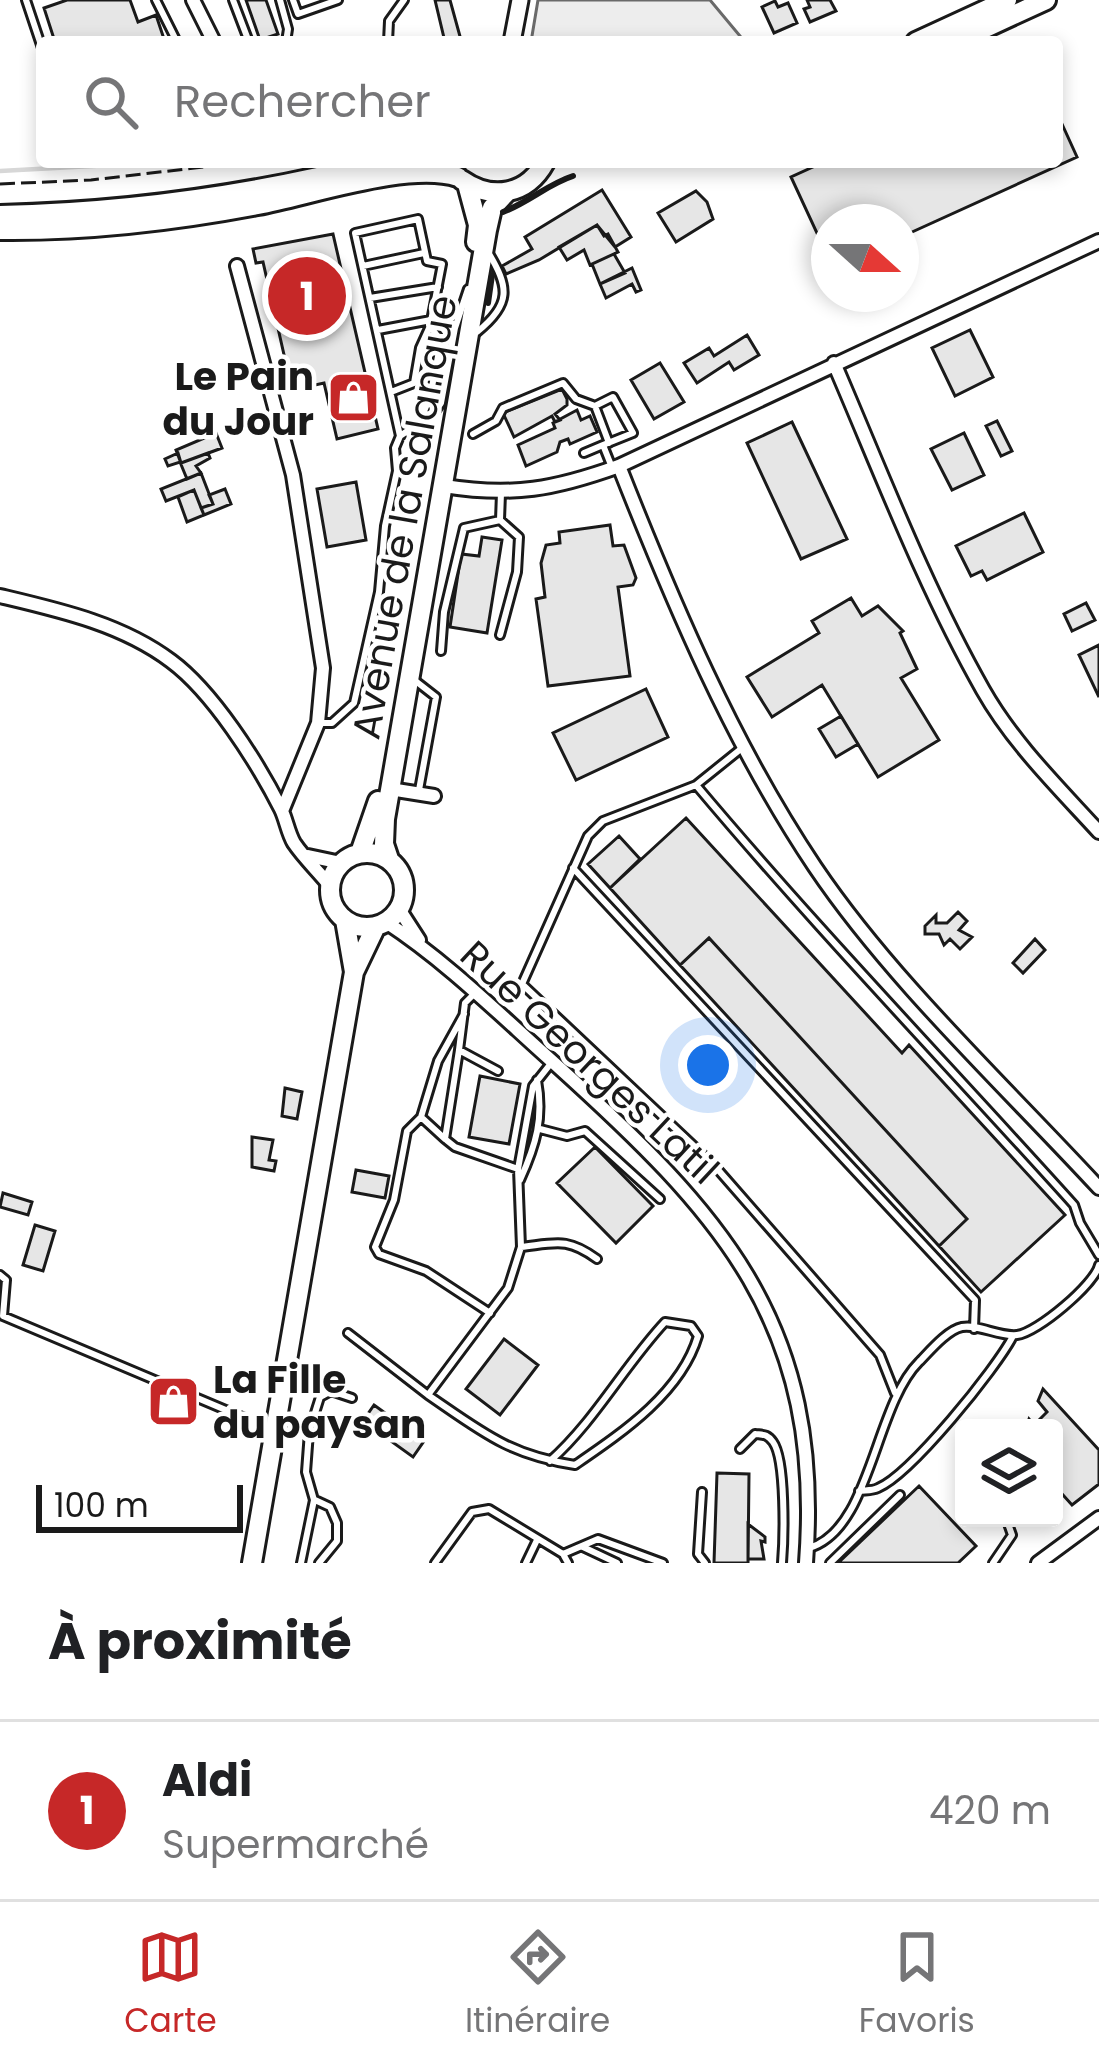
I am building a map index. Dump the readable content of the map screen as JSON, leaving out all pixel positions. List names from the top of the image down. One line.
{"streets":{"main road":["Avenue de la Salanque"],"street":["Rue Georges Latil"]},"crossings":[["Avenue de la Salanque","Rue Georges Latil"]],"places":{"shop":["Le Pain du Jour","La Fille du paysan"]},"scale_bar":"100 m","north":"right","page":{"search":"Rechercher","pins":"1","scale":"100 m","heading":"À proximité","list":[{"mark":"1","name":"Aldi","note":"Supermarché","value":"420 m"}],"nav":["Carte","Itinéraire","Favoris"]}}
